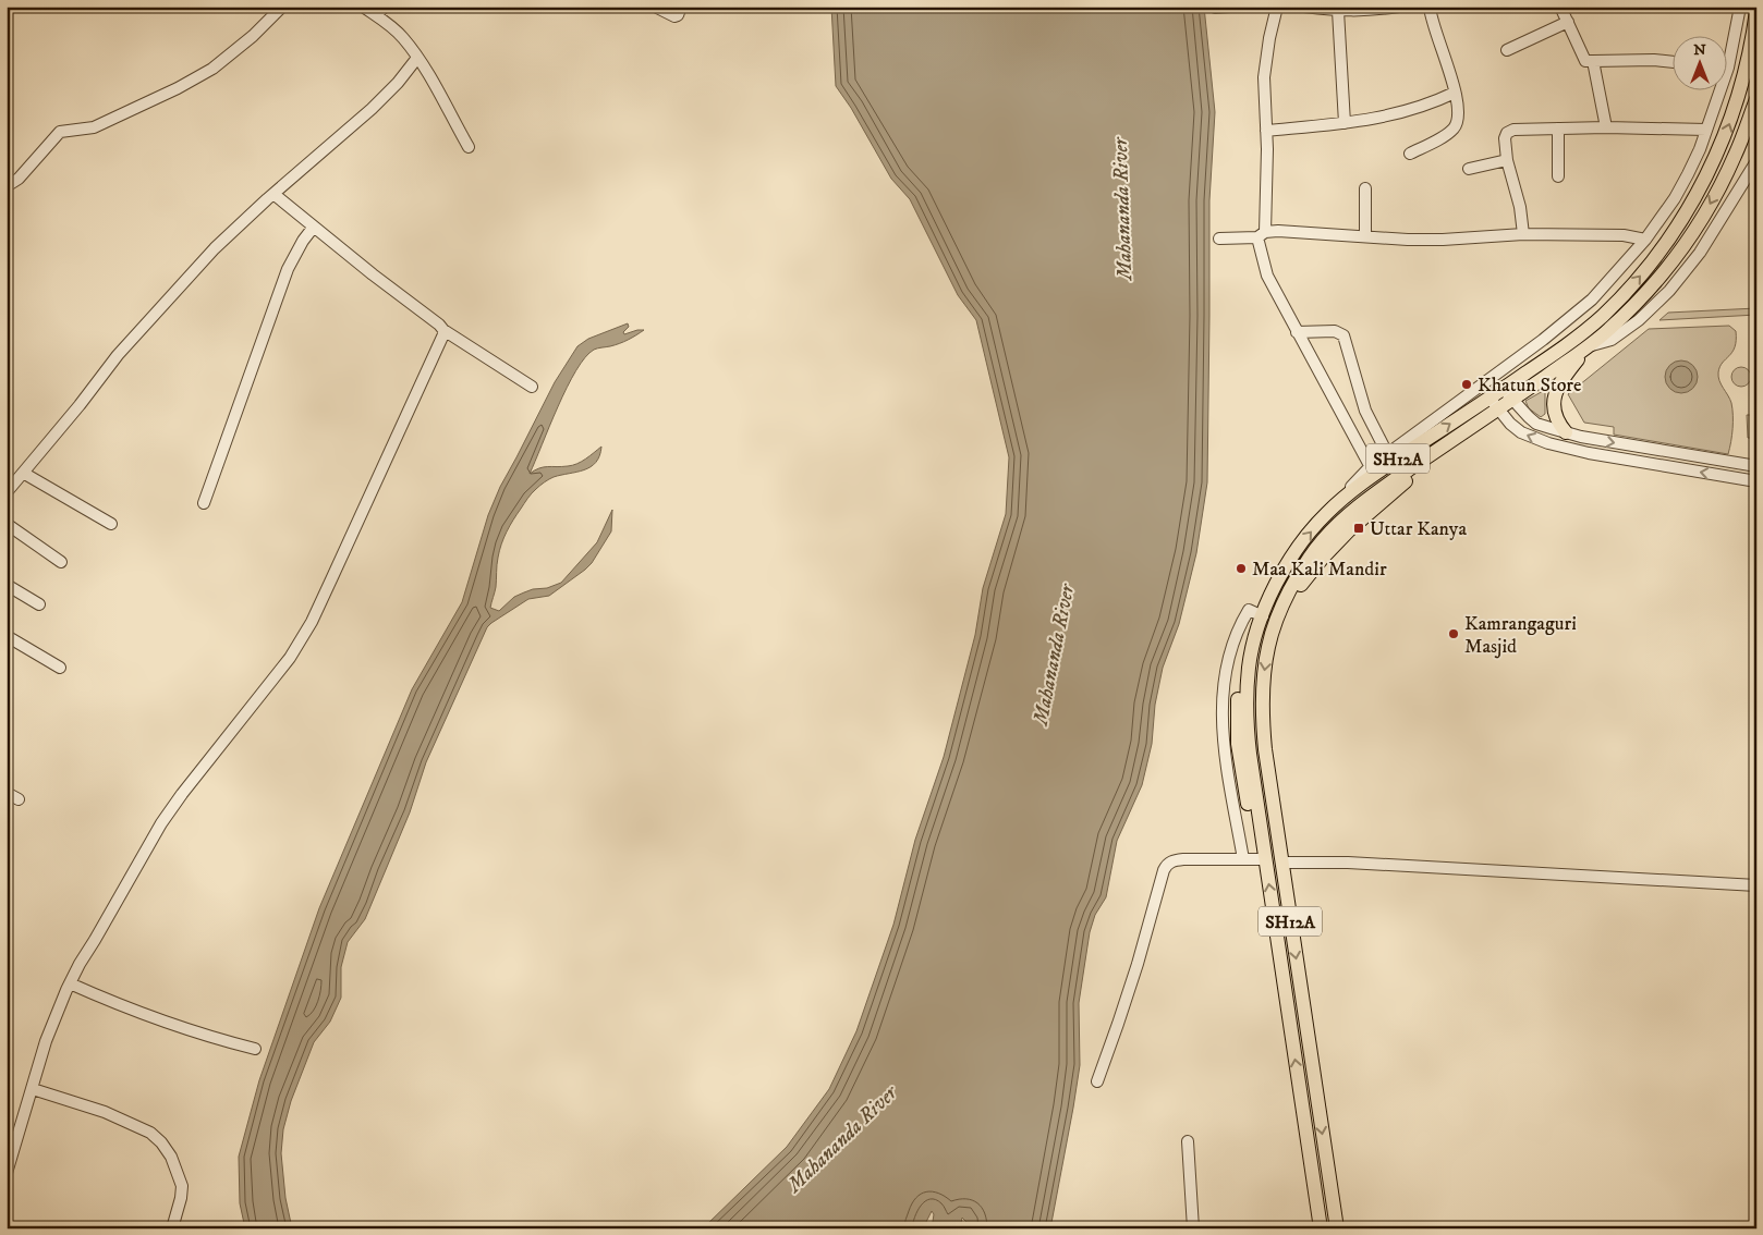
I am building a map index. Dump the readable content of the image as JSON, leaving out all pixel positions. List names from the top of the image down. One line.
{"streets":{"main road":["SH12A"]},"water":["Mahananda River"],"places":{"other":["Khatun Store","Maa Kali Mandir","Kamrangaguri Masjid"],"transit":["Uttar Kanya"]},"north":"top"}
